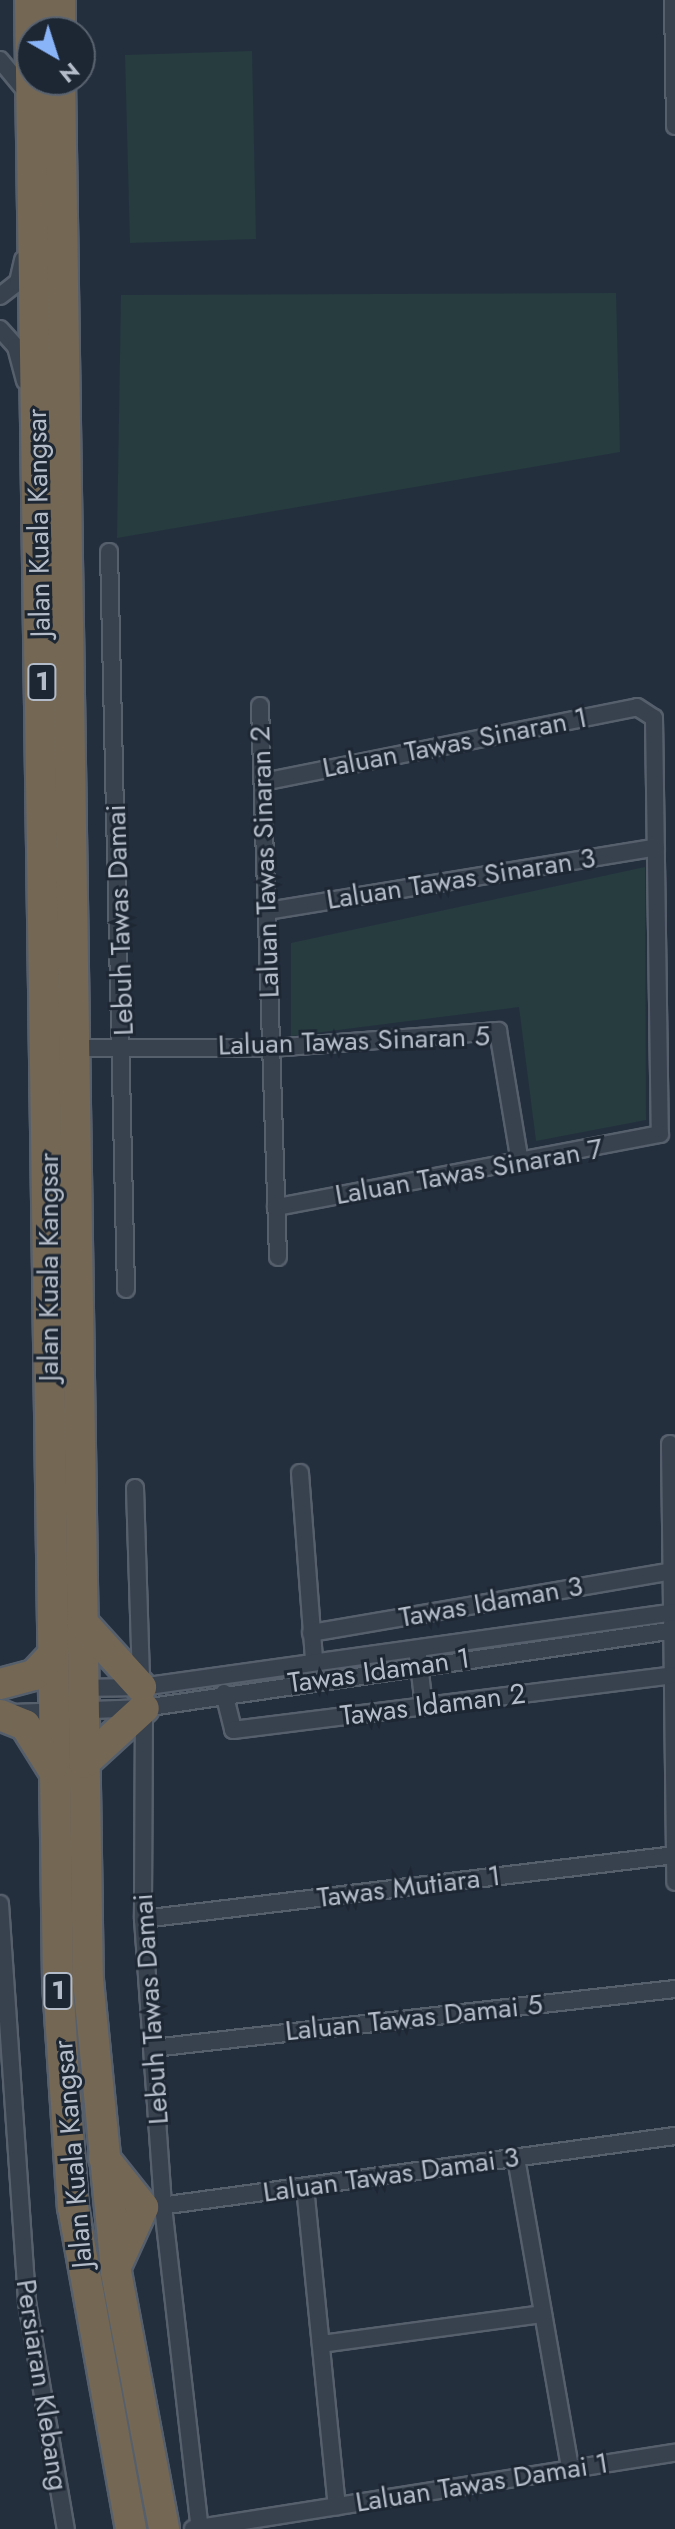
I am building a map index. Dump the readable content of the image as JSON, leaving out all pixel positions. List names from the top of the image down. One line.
{"streets":{"highway":["Jalan Kuala Kangsar","1"],"street":["Laluan Tawas Sinaran 1","Laluan Tawas Sinaran 2","Laluan Tawas Sinaran 3","Lebuh Tawas Damai","Laluan Tawas Sinaran 5","Laluan Tawas Sinaran 7","Tawas Idaman 3","Tawas Idaman 1","Tawas Idaman 2","Tawas Mutiara 1","Laluan Tawas Damai 5","Laluan Tawas Damai 3","Persiaran Klebang","Laluan Tawas Damai 1"]},"crossings":[["Jalan Kuala Kangsar","Laluan Tawas Sinaran 5"],["Jalan Kuala Kangsar","Tawas Idaman 1"],["Jalan Kuala Kangsar","Laluan Tawas Damai 3"],["Laluan Tawas Sinaran 1","Laluan Tawas Sinaran 2"],["Laluan Tawas Sinaran 1","Laluan Tawas Sinaran 3"],["Laluan Tawas Sinaran 1","Laluan Tawas Sinaran 7"],["Laluan Tawas Sinaran 2","Laluan Tawas Sinaran 3"],["Laluan Tawas Sinaran 2","Laluan Tawas Sinaran 5"],["Laluan Tawas Sinaran 2","Laluan Tawas Sinaran 7"],["Laluan Tawas Sinaran 3","Laluan Tawas Sinaran 7"],["Lebuh Tawas Damai","Laluan Tawas Sinaran 5"],["Lebuh Tawas Damai","Tawas Idaman 1"],["Lebuh Tawas Damai","Tawas Mutiara 1"],["Lebuh Tawas Damai","Laluan Tawas Damai 5"],["Lebuh Tawas Damai","Laluan Tawas Damai 3"],["Lebuh Tawas Damai","Laluan Tawas Damai 1"],["Laluan Tawas Sinaran 5","Laluan Tawas Sinaran 7"],["Tawas Idaman 1","Tawas Idaman 2"]],"north":"bottom right"}
